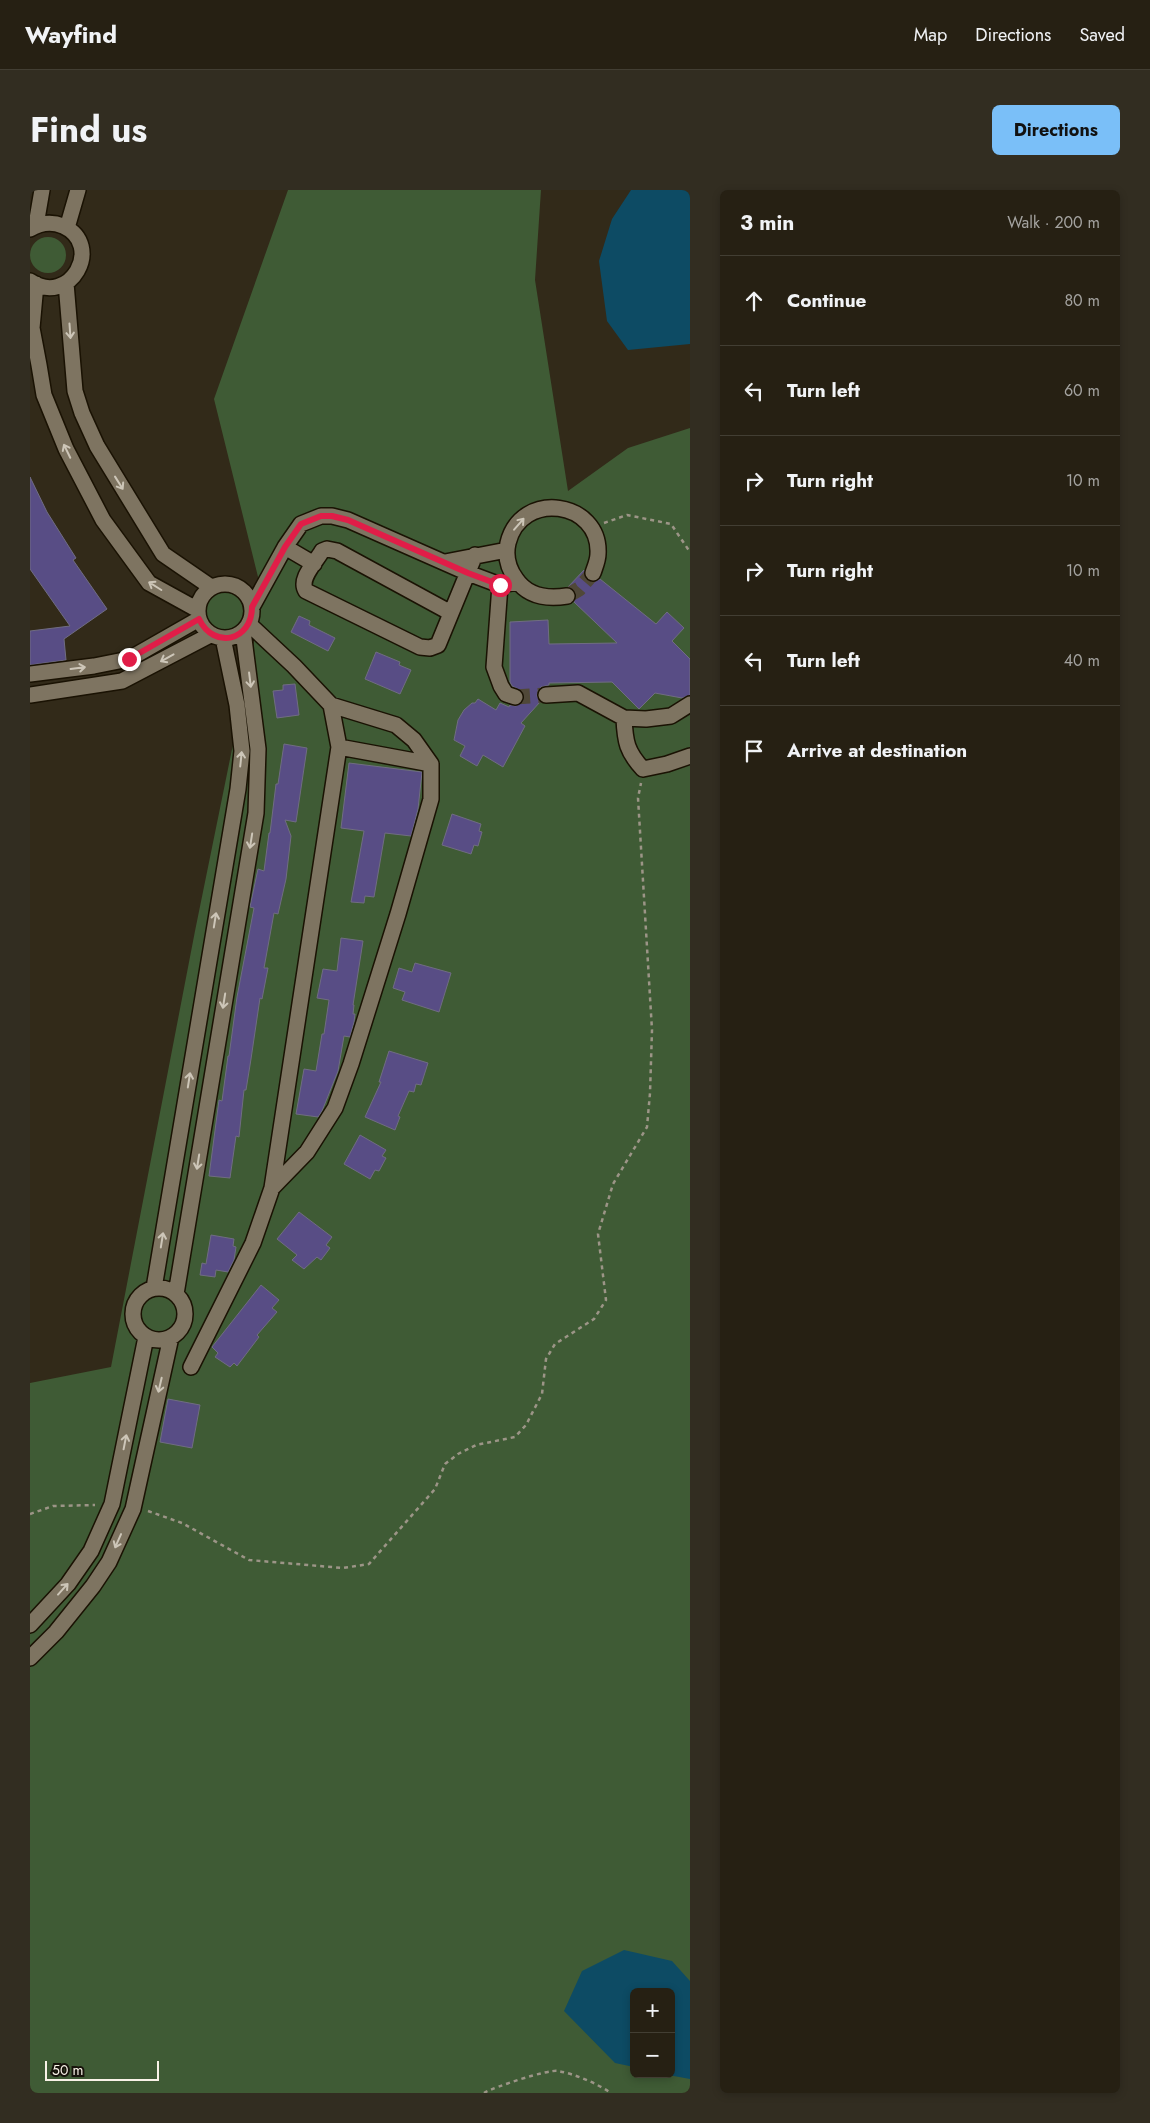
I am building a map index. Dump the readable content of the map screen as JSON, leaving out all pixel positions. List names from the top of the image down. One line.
{"scale_bar":"50 m","page":{"header":"Wayfind","nav":["Map","Directions","Saved"],"title":"Find us","buttons":"Directions","heading":["3 min","Walk · 200 m"],"list":[["Continue","80 m"],["Turn left","60 m"],["Turn right","10 m"],["Turn right","10 m"],["Turn left","40 m"],"Arrive at destination"],"map_buttons":["+","−"],"scale":"50 m"}}
